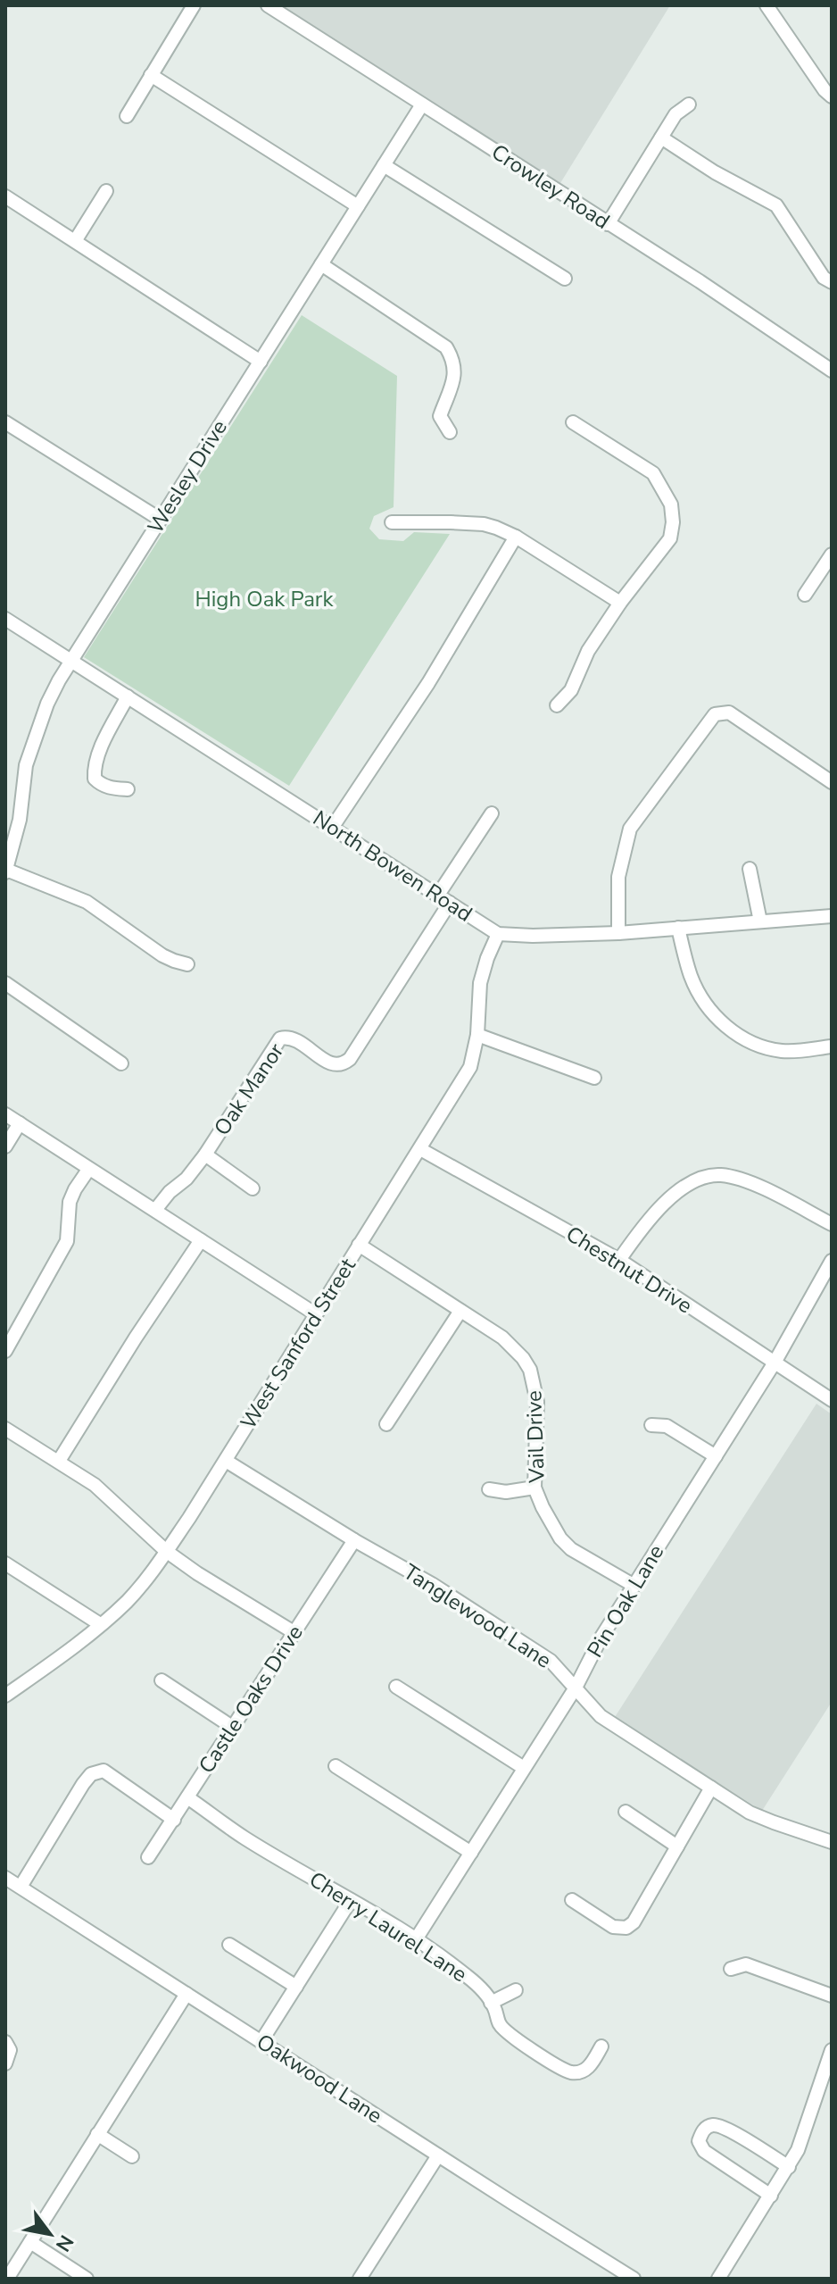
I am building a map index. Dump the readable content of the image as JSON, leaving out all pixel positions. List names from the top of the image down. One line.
{"streets":{"street":["Crowley Road","Wesley Drive","North Bowen Road","Oak Manor","Chestnut Drive","West Sanford Street","Vail Drive","Pin Oak Lane","Tanglewood Lane","Castle Oaks Drive","Cherry Laurel Lane","Oakwood Lane"]},"crossings":[["Crowley Road","Wesley Drive"],["Wesley Drive","North Bowen Road"],["North Bowen Road","Oak Manor"],["North Bowen Road","West Sanford Street"],["Chestnut Drive","West Sanford Street"],["Chestnut Drive","Pin Oak Lane"],["West Sanford Street","Vail Drive"],["West Sanford Street","Tanglewood Lane"],["Vail Drive","Pin Oak Lane"],["Pin Oak Lane","Tanglewood Lane"],["Pin Oak Lane","Cherry Laurel Lane"],["Tanglewood Lane","Castle Oaks Drive"],["Castle Oaks Drive","Cherry Laurel Lane"]],"parks":["High Oak Park"],"north":"bottom right"}
